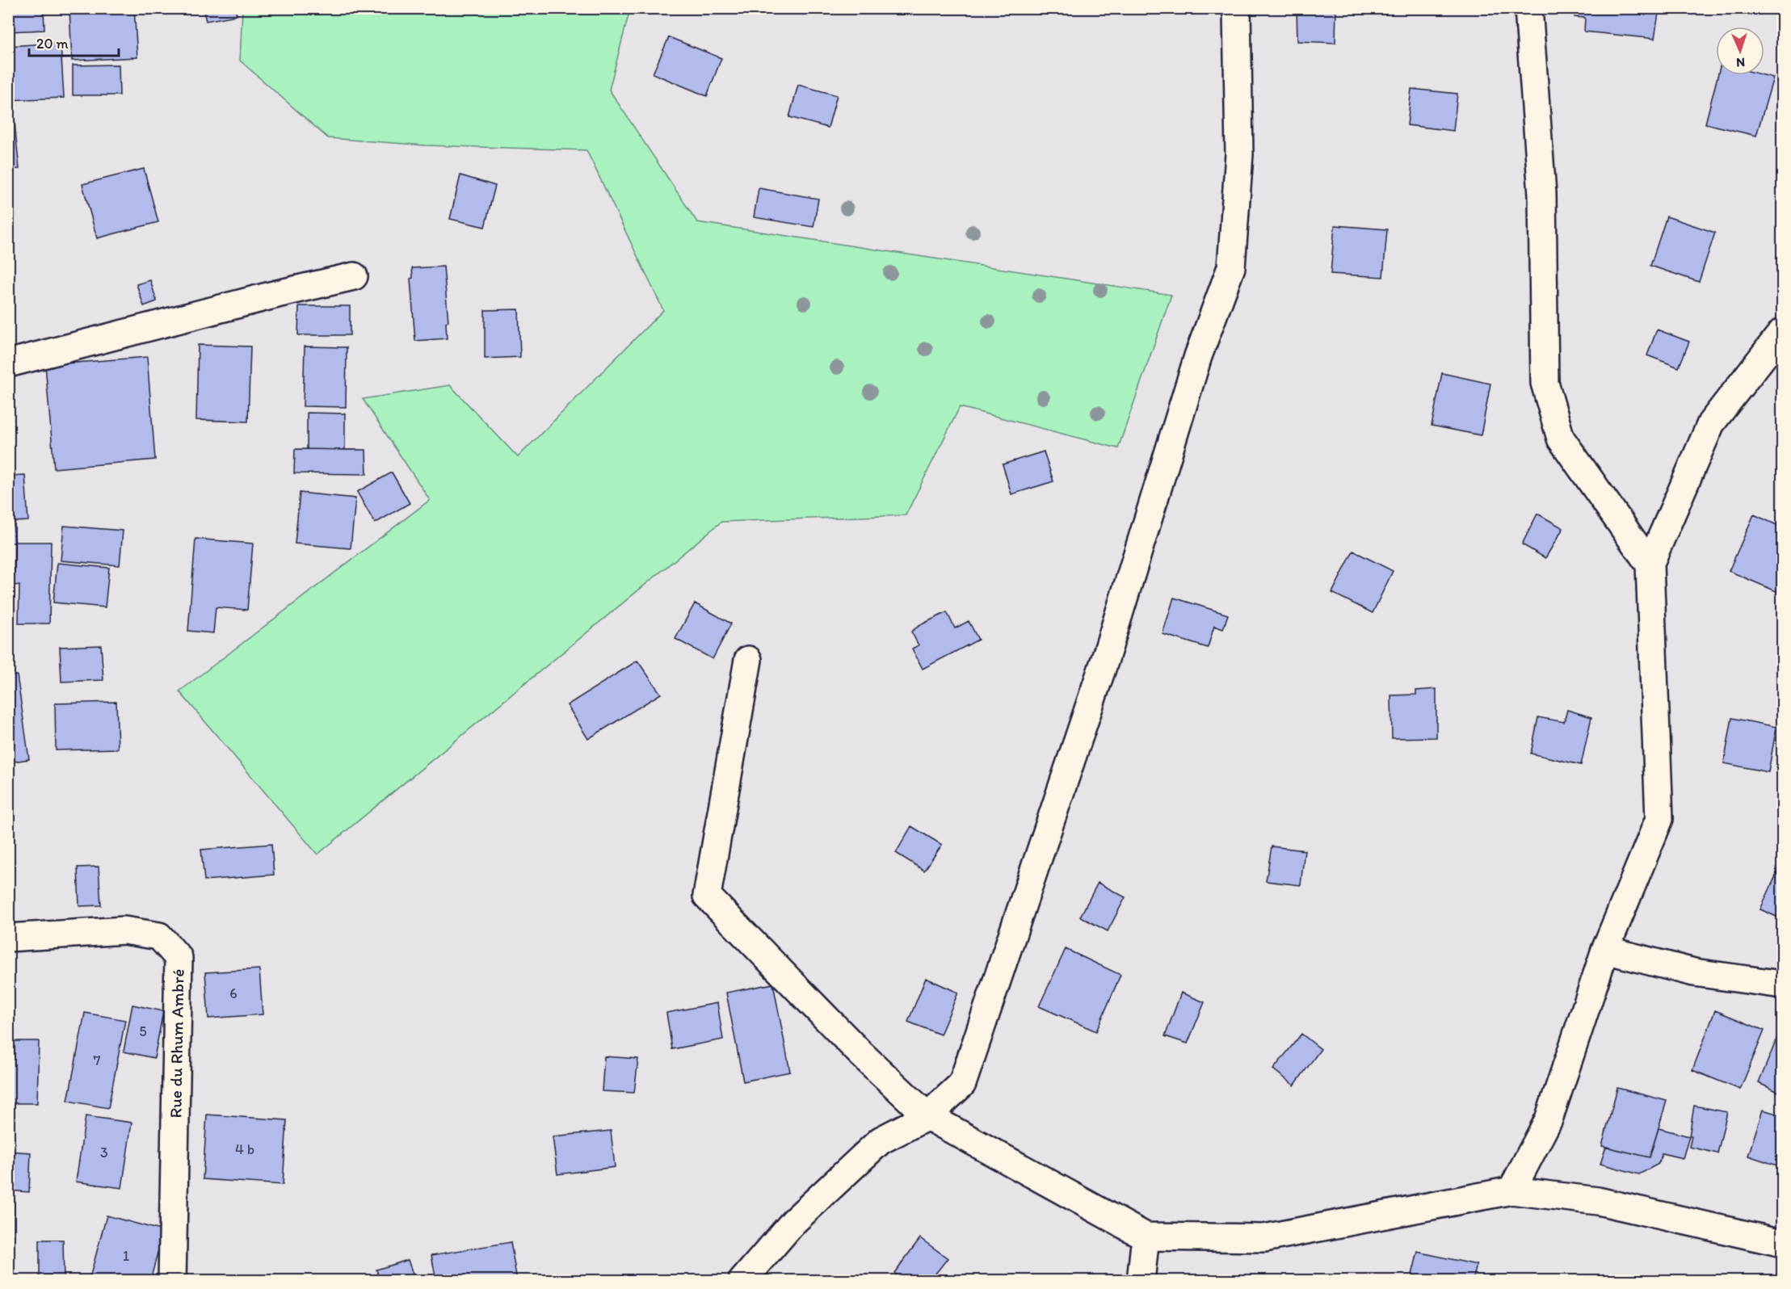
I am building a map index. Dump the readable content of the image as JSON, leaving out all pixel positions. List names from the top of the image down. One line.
{"streets":{"street":["Rue du Rhum Ambré"]},"house_numbers":["6","5","7","4 b","3","1"],"scale_bar":"20 m","north":"bottom"}
